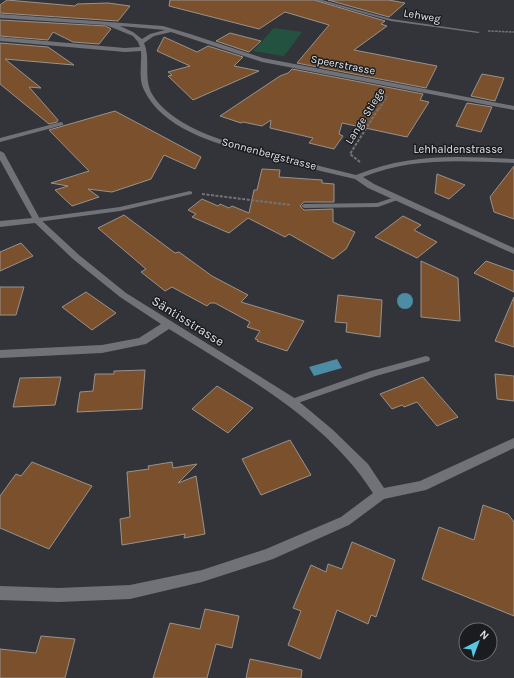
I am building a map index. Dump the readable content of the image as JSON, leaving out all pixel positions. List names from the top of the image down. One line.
{"streets":{"street":["Speerstrasse","Lehhaldenstrasse","Sonnenbergstrasse","Säntisstrasse"],"lane":["Lehweg"],"path":["Lange Stiege"]},"crossings":[["Speerstrasse","Sonnenbergstrasse"],["Lehhaldenstrasse","Sonnenbergstrasse"]],"north":"top right"}
